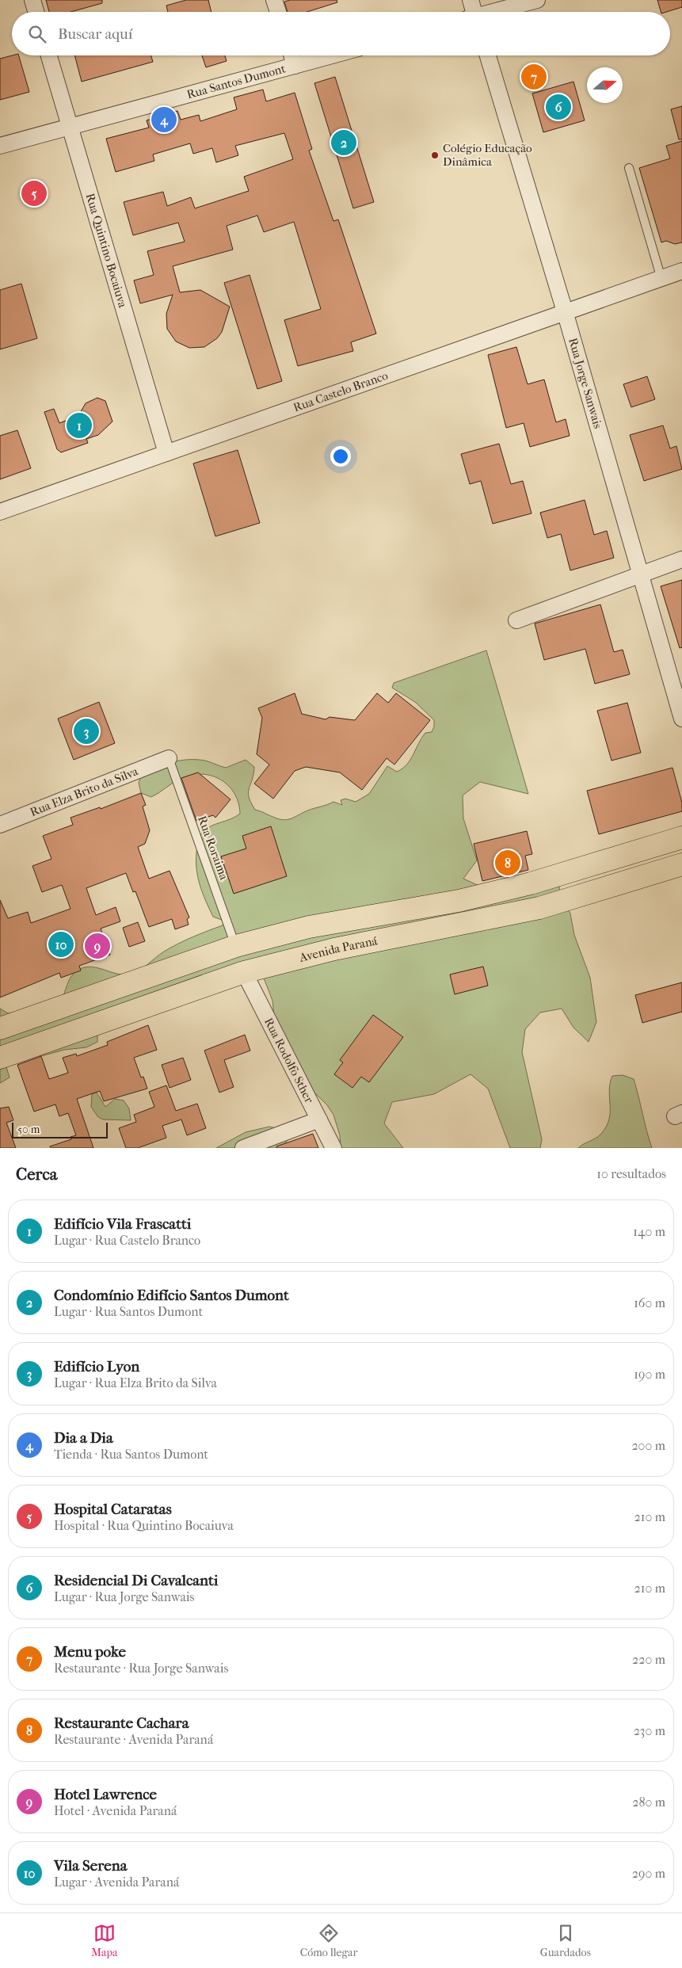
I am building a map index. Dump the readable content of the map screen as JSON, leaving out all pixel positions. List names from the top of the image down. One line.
{"streets":{"main road":["Avenida Paraná"],"street":["Rua Santos Dumont","Rua Quintino Bocaiuva","Rua Jorge Sanwais","Rua Castelo Branco","Rua Elza Brito da Silva","Rua Rodolfo Sther"],"lane":["Rua Roraima"]},"crossings":[["Rua Santos Dumont","Rua Quintino Bocaiuva"],["Rua Quintino Bocaiuva","Rua Castelo Branco"],["Rua Jorge Sanwais","Rua Castelo Branco"],["Rua Elza Brito da Silva","Rua Roraima"],["Avenida Paraná","Rua Rodolfo Sther"]],"places":["Colégio Educação Dinâmica"],"scale_bar":"50 m","north":"right","page":{"search":"Buscar aquí","pins":["7","6","4","2","5","1","3","8","10","9"],"scale":"50 m","heading":["Cerca","10 resultados"],"list":[{"mark":"1","name":"Edifício Vila Frascatti","note":"Lugar · Rua Castelo Branco","value":"140 m"},{"mark":"2","name":"Condomínio Edifício Santos Dumont","note":"Lugar · Rua Santos Dumont","value":"160 m"},{"mark":"3","name":"Edifício Lyon","note":"Lugar · Rua Elza Brito da Silva","value":"190 m"},{"mark":"4","name":"Dia a Dia","note":"Tienda · Rua Santos Dumont","value":"200 m"},{"mark":"5","name":"Hospital Cataratas","note":"Hospital · Rua Quintino Bocaiuva","value":"210 m"},{"mark":"6","name":"Residencial Di Cavalcanti","note":"Lugar · Rua Jorge Sanwais","value":"210 m"},{"mark":"7","name":"Menu poke","note":"Restaurante · Rua Jorge Sanwais","value":"220 m"},{"mark":"8","name":"Restaurante Cachara","note":"Restaurante · Avenida Paraná","value":"230 m"},{"mark":"9","name":"Hotel Lawrence","note":"Hotel · Avenida Paraná","value":"280 m"},{"mark":"10","name":"Vila Serena","note":"Lugar · Avenida Paraná","value":"290 m"}],"nav":["Mapa","Cómo llegar","Guardados"]}}
